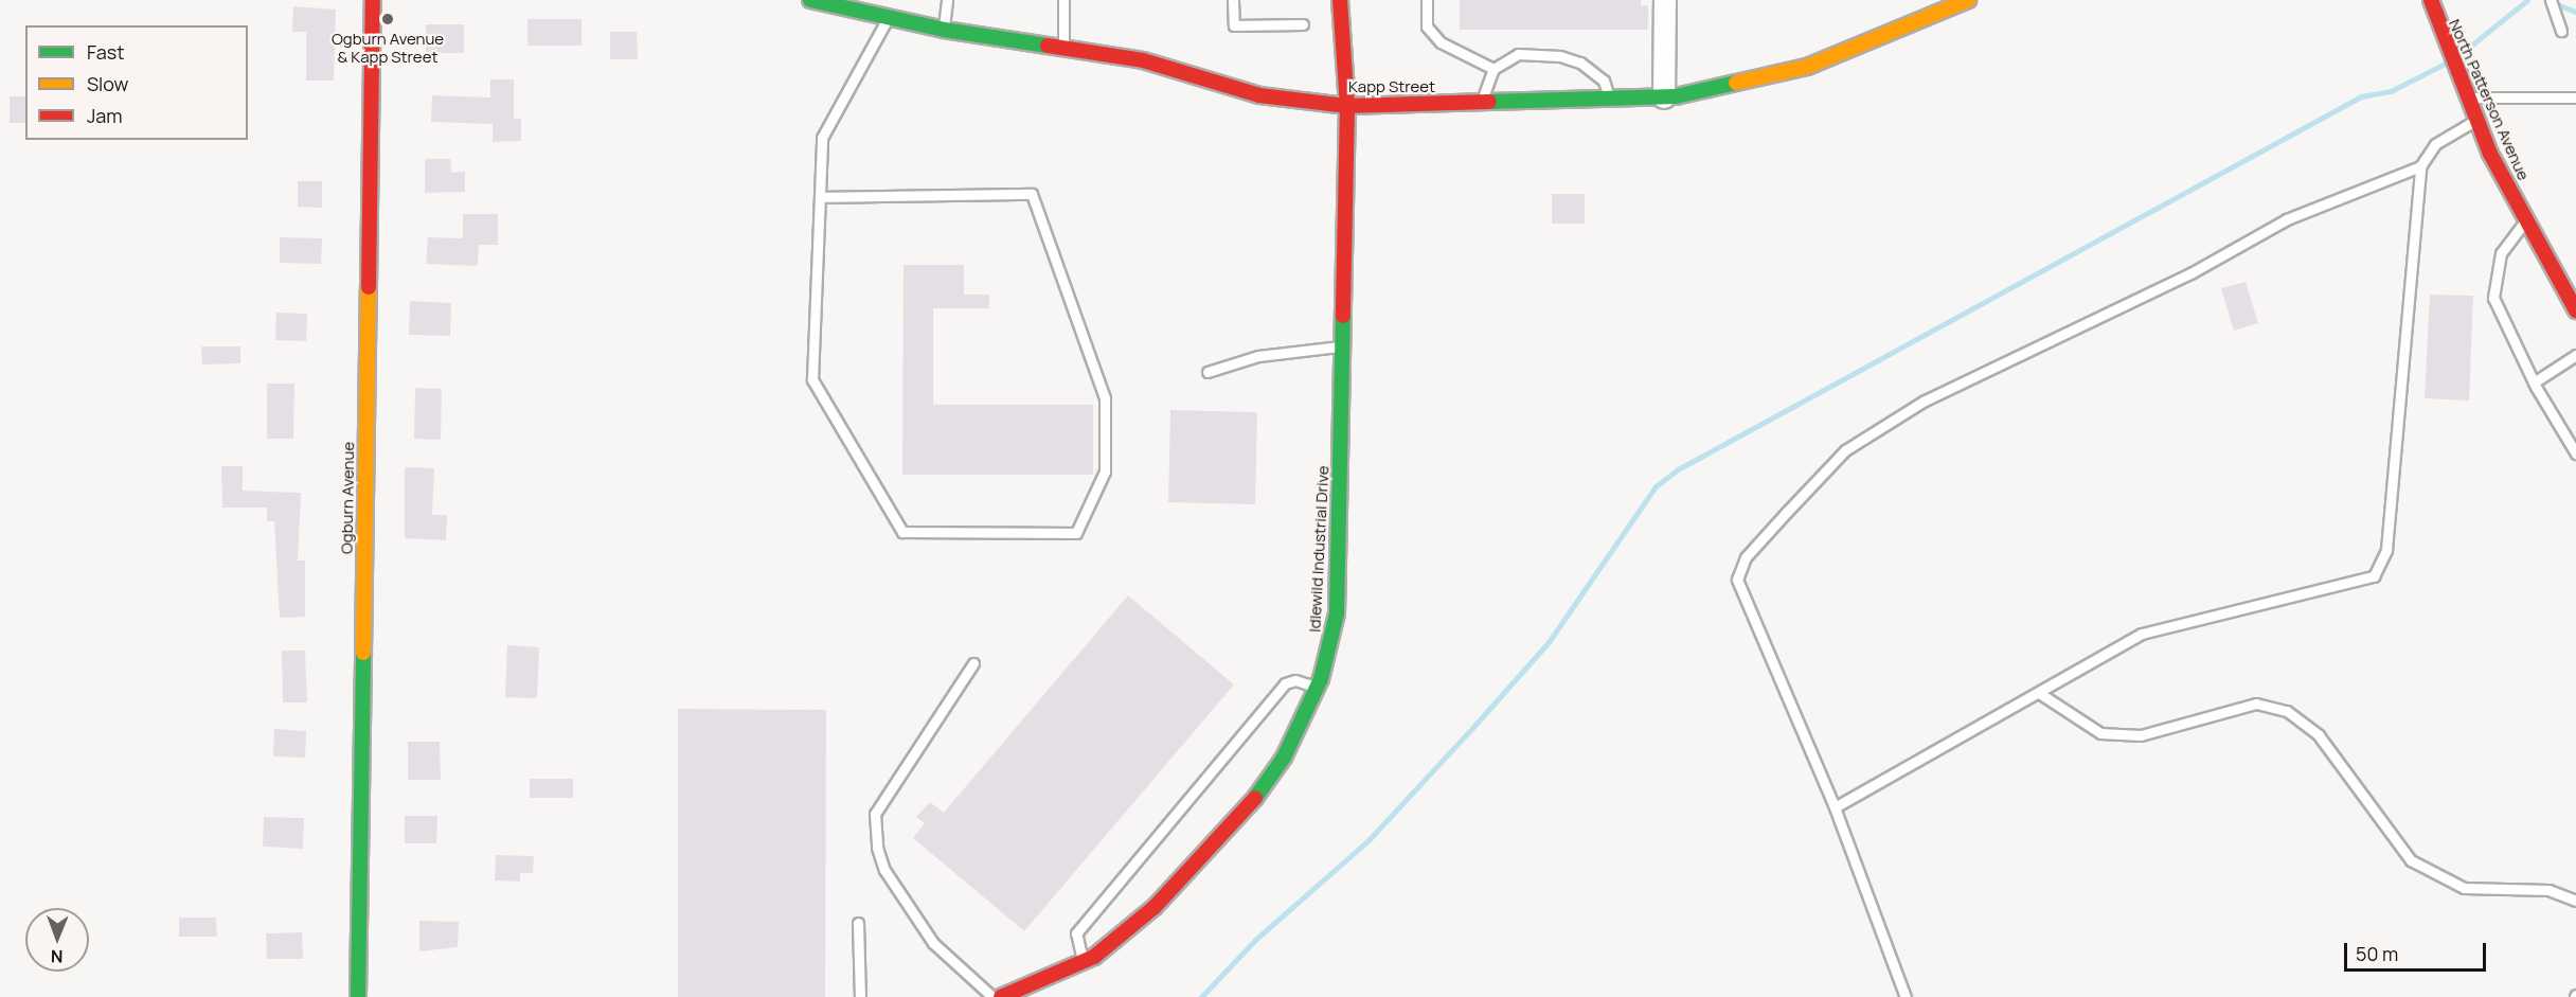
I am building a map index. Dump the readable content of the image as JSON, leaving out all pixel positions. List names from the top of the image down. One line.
{"streets":{"street":["Kapp Street","North Patterson Avenue","Ogburn Avenue","Idlewild Industrial Drive"]},"crossings":[["Kapp Street","Idlewild Industrial Drive"]],"places":["Ogburn Avenue & Kapp Street"],"legend":["Fast","Slow","Jam"],"scale_bar":"50 m","north":"bottom"}
